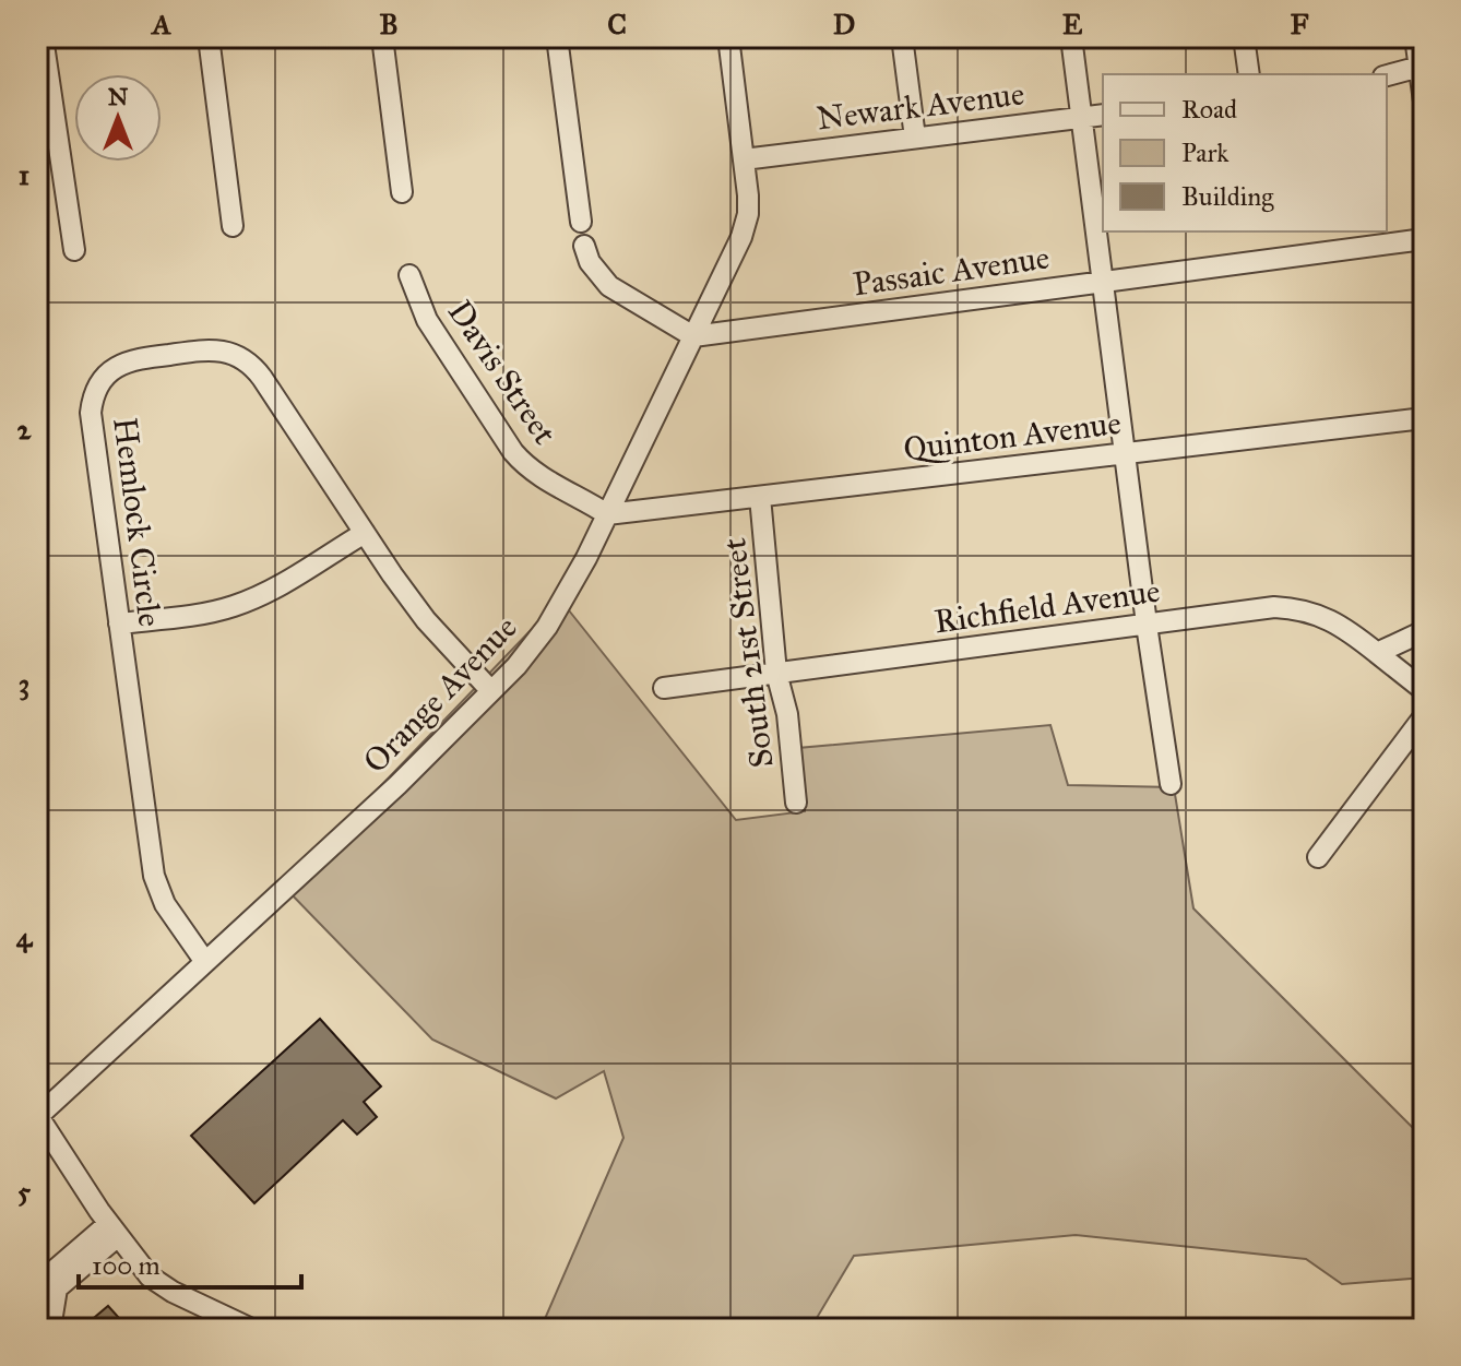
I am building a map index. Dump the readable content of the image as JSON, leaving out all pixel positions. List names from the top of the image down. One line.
{"streets":{"street":["Newark Avenue","Passaic Avenue","Davis Street","Quinton Avenue","Hemlock Circle","Richfield Avenue","South 21st Street","Orange Avenue"]},"crossings":[["Newark Avenue","Orange Avenue"],["Passaic Avenue","Orange Avenue"],["Davis Street","Quinton Avenue"],["Davis Street","Orange Avenue"],["Quinton Avenue","South 21st Street"],["Quinton Avenue","Orange Avenue"],["Hemlock Circle","Orange Avenue"],["Richfield Avenue","South 21st Street"]],"legend":["Road","Park","Building"],"scale_bar":"100 m","north":"top","grid":{"columns":["A","B","C","D","E","F"],"rows":["1","2","3","4","5"]}}
